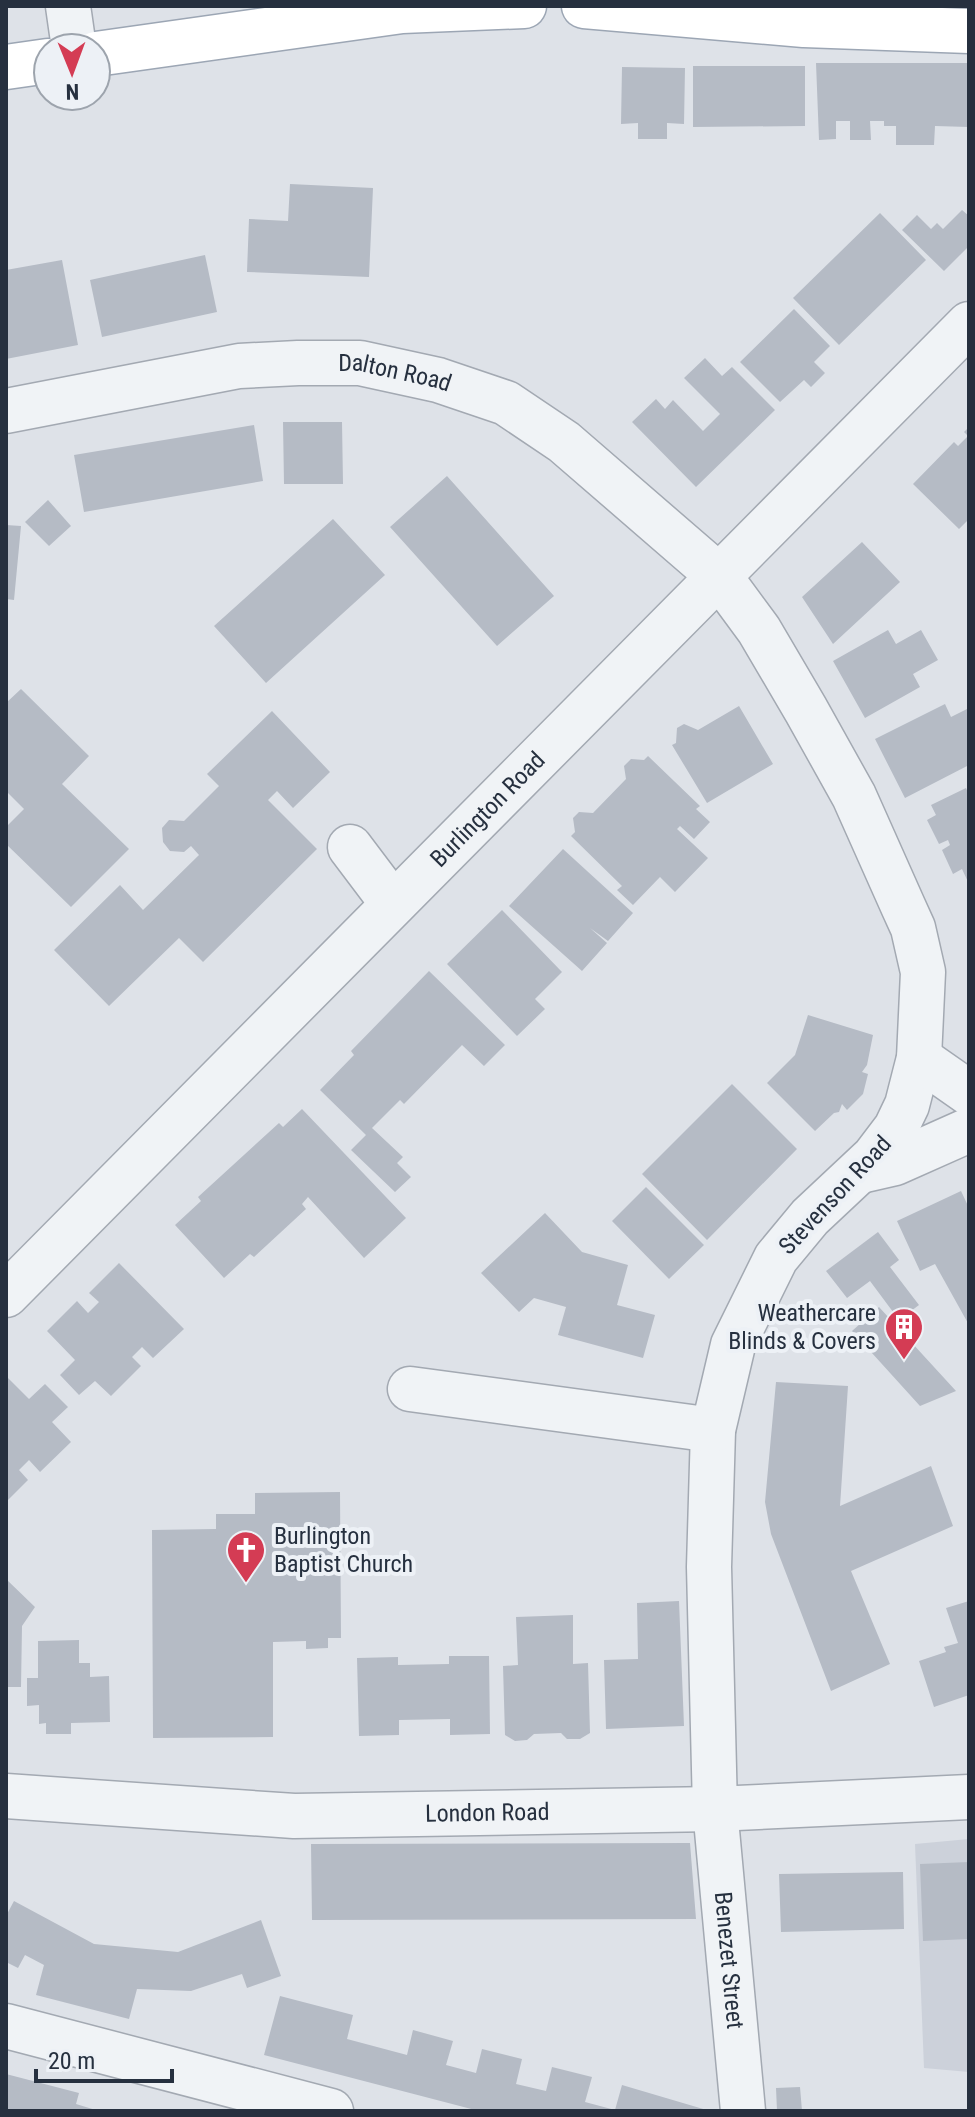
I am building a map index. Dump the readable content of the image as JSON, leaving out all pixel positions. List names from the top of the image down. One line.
{"streets":{"street":["Dalton Road","Burlington Road","Stevenson Road","London Road","Benezet Street"]},"crossings":[["Dalton Road","Burlington Road"],["Dalton Road","Stevenson Road"],["Burlington Road","Stevenson Road"],["Stevenson Road","London Road"],["Stevenson Road","Benezet Street"],["London Road","Benezet Street"]],"places":{"building":["Weathercare Blinds & Covers"],"church":["Burlington Baptist Church"]},"scale_bar":"20 m","north":"bottom"}
